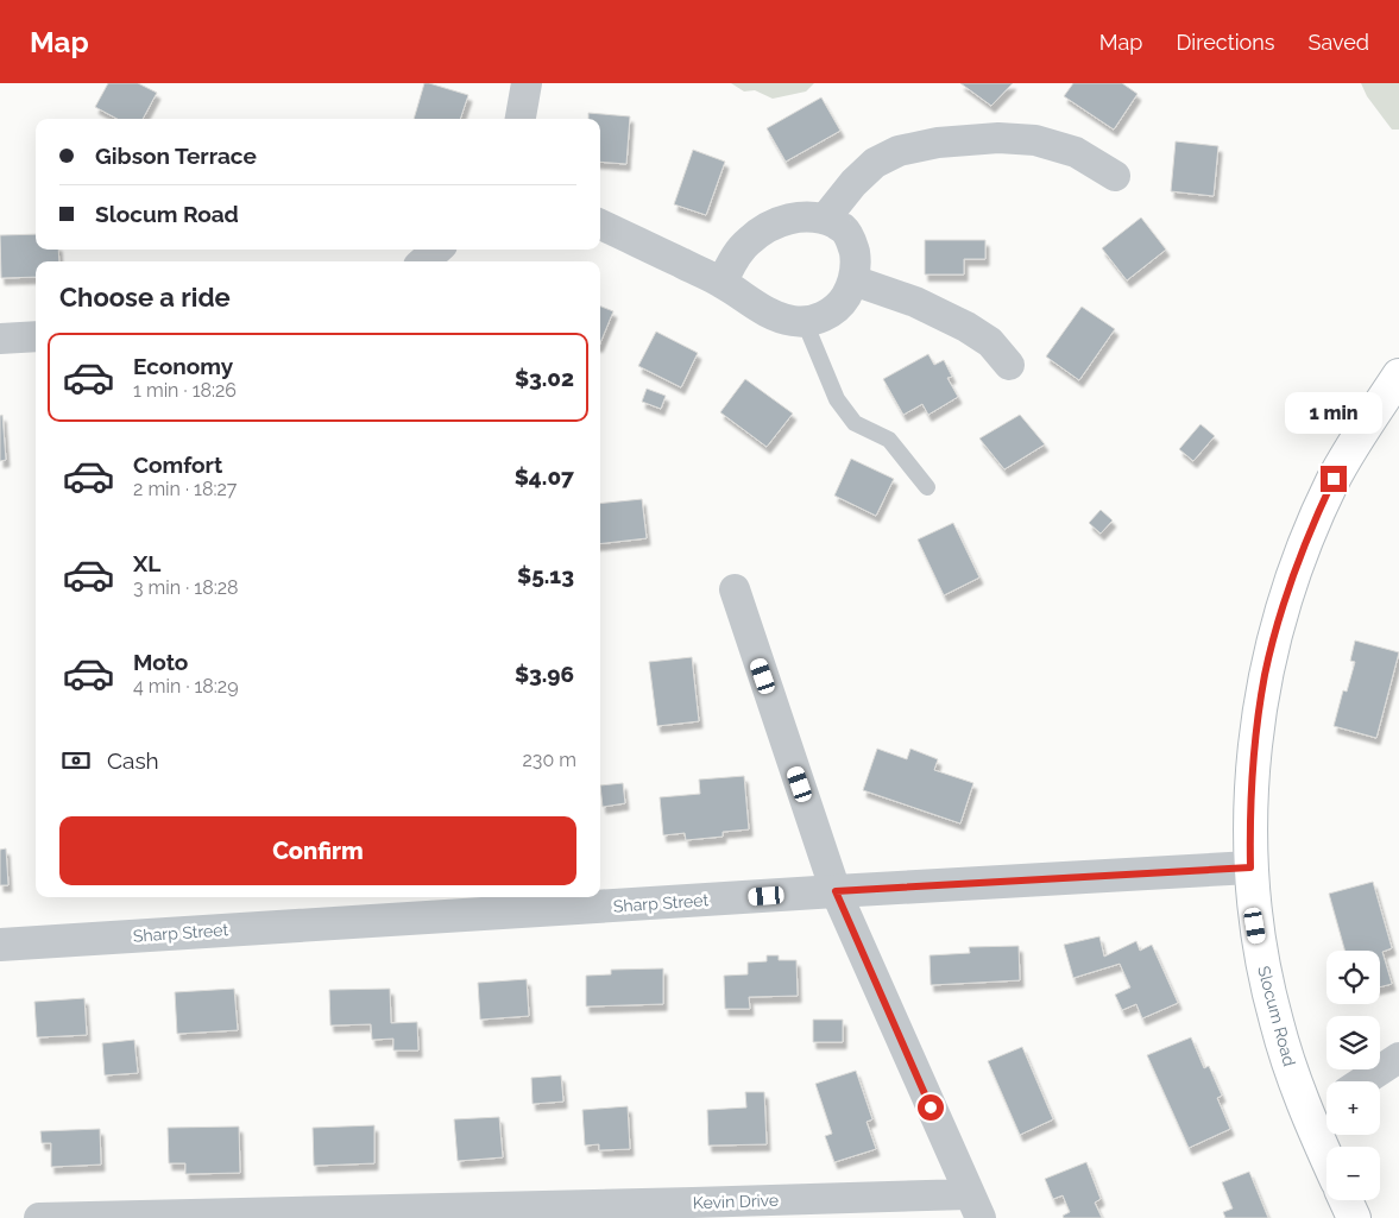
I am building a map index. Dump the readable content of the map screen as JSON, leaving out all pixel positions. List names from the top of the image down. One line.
{"streets":{"main road":["Slocum Road"],"street":["Sharp Street","Kevin Drive"]},"crossings":[["Sharp Street","Slocum Road"]],"page":{"header":"Map","nav":["Map","Directions","Saved"],"banner":["Gibson Terrace","Slocum Road"],"heading":"Choose a ride","list":[{"name":"Economy","note":"1 min · 18:26","value":"$3.02"},{"name":"Comfort","note":"2 min · 18:27","value":"$4.07"},{"name":"XL","note":"3 min · 18:28","value":"$5.13"},{"name":"Moto","note":"4 min · 18:29","value":"$3.96"}],"bubble":"1 min","pay":["Cash","230 m"],"buttons":"Confirm","map_buttons":["+","−"]}}
